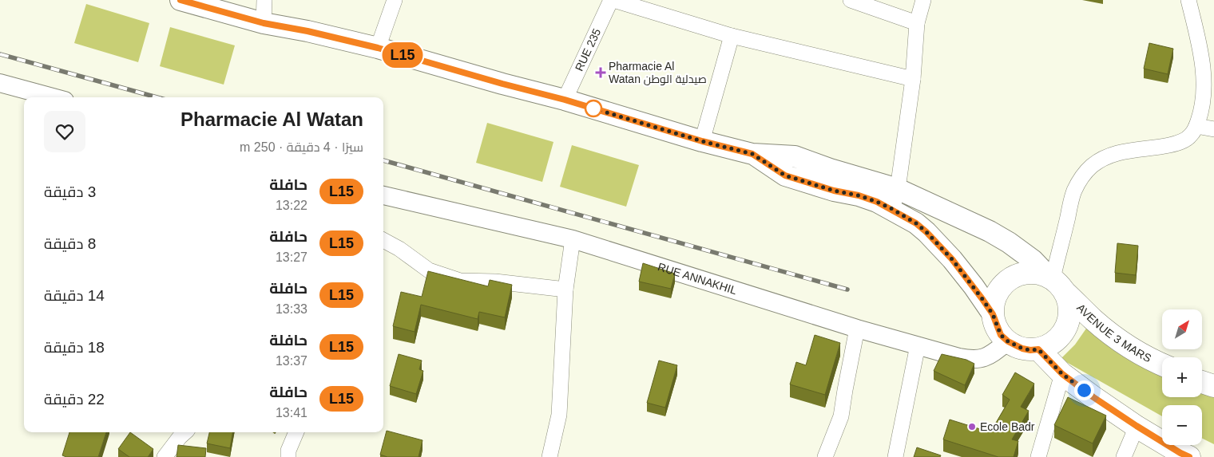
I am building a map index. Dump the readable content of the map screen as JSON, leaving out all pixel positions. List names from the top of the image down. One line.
{"streets":{"main road":["AVENUE 3 MARS"],"street":["RUE 235","RUE ANNAKHIL"]},"crossings":[["RUE ANNAKHIL","AVENUE 3 MARS"]],"places":{"health":["Pharmacie Al Watan صيدلية الوطن"],"other":["Ecole Badr"]},"lines":["bus line L15"],"north":"top right","page":{"on_map":"L15","heading":["Pharmacie Al Watan","سيرًا · 4 دقيقة · 250 m"],"list":[{"mark":"L15","name":"حافلة","note":"13:22","value":"3 دقيقة"},{"mark":"L15","name":"حافلة","note":"13:27","value":"8 دقيقة"},{"mark":"L15","name":"حافلة","note":"13:33","value":"14 دقيقة"},{"mark":"L15","name":"حافلة","note":"13:37","value":"18 دقيقة"},{"mark":"L15","name":"حافلة","note":"13:41","value":"22 دقيقة"}],"map_buttons":["+","−"]}}
